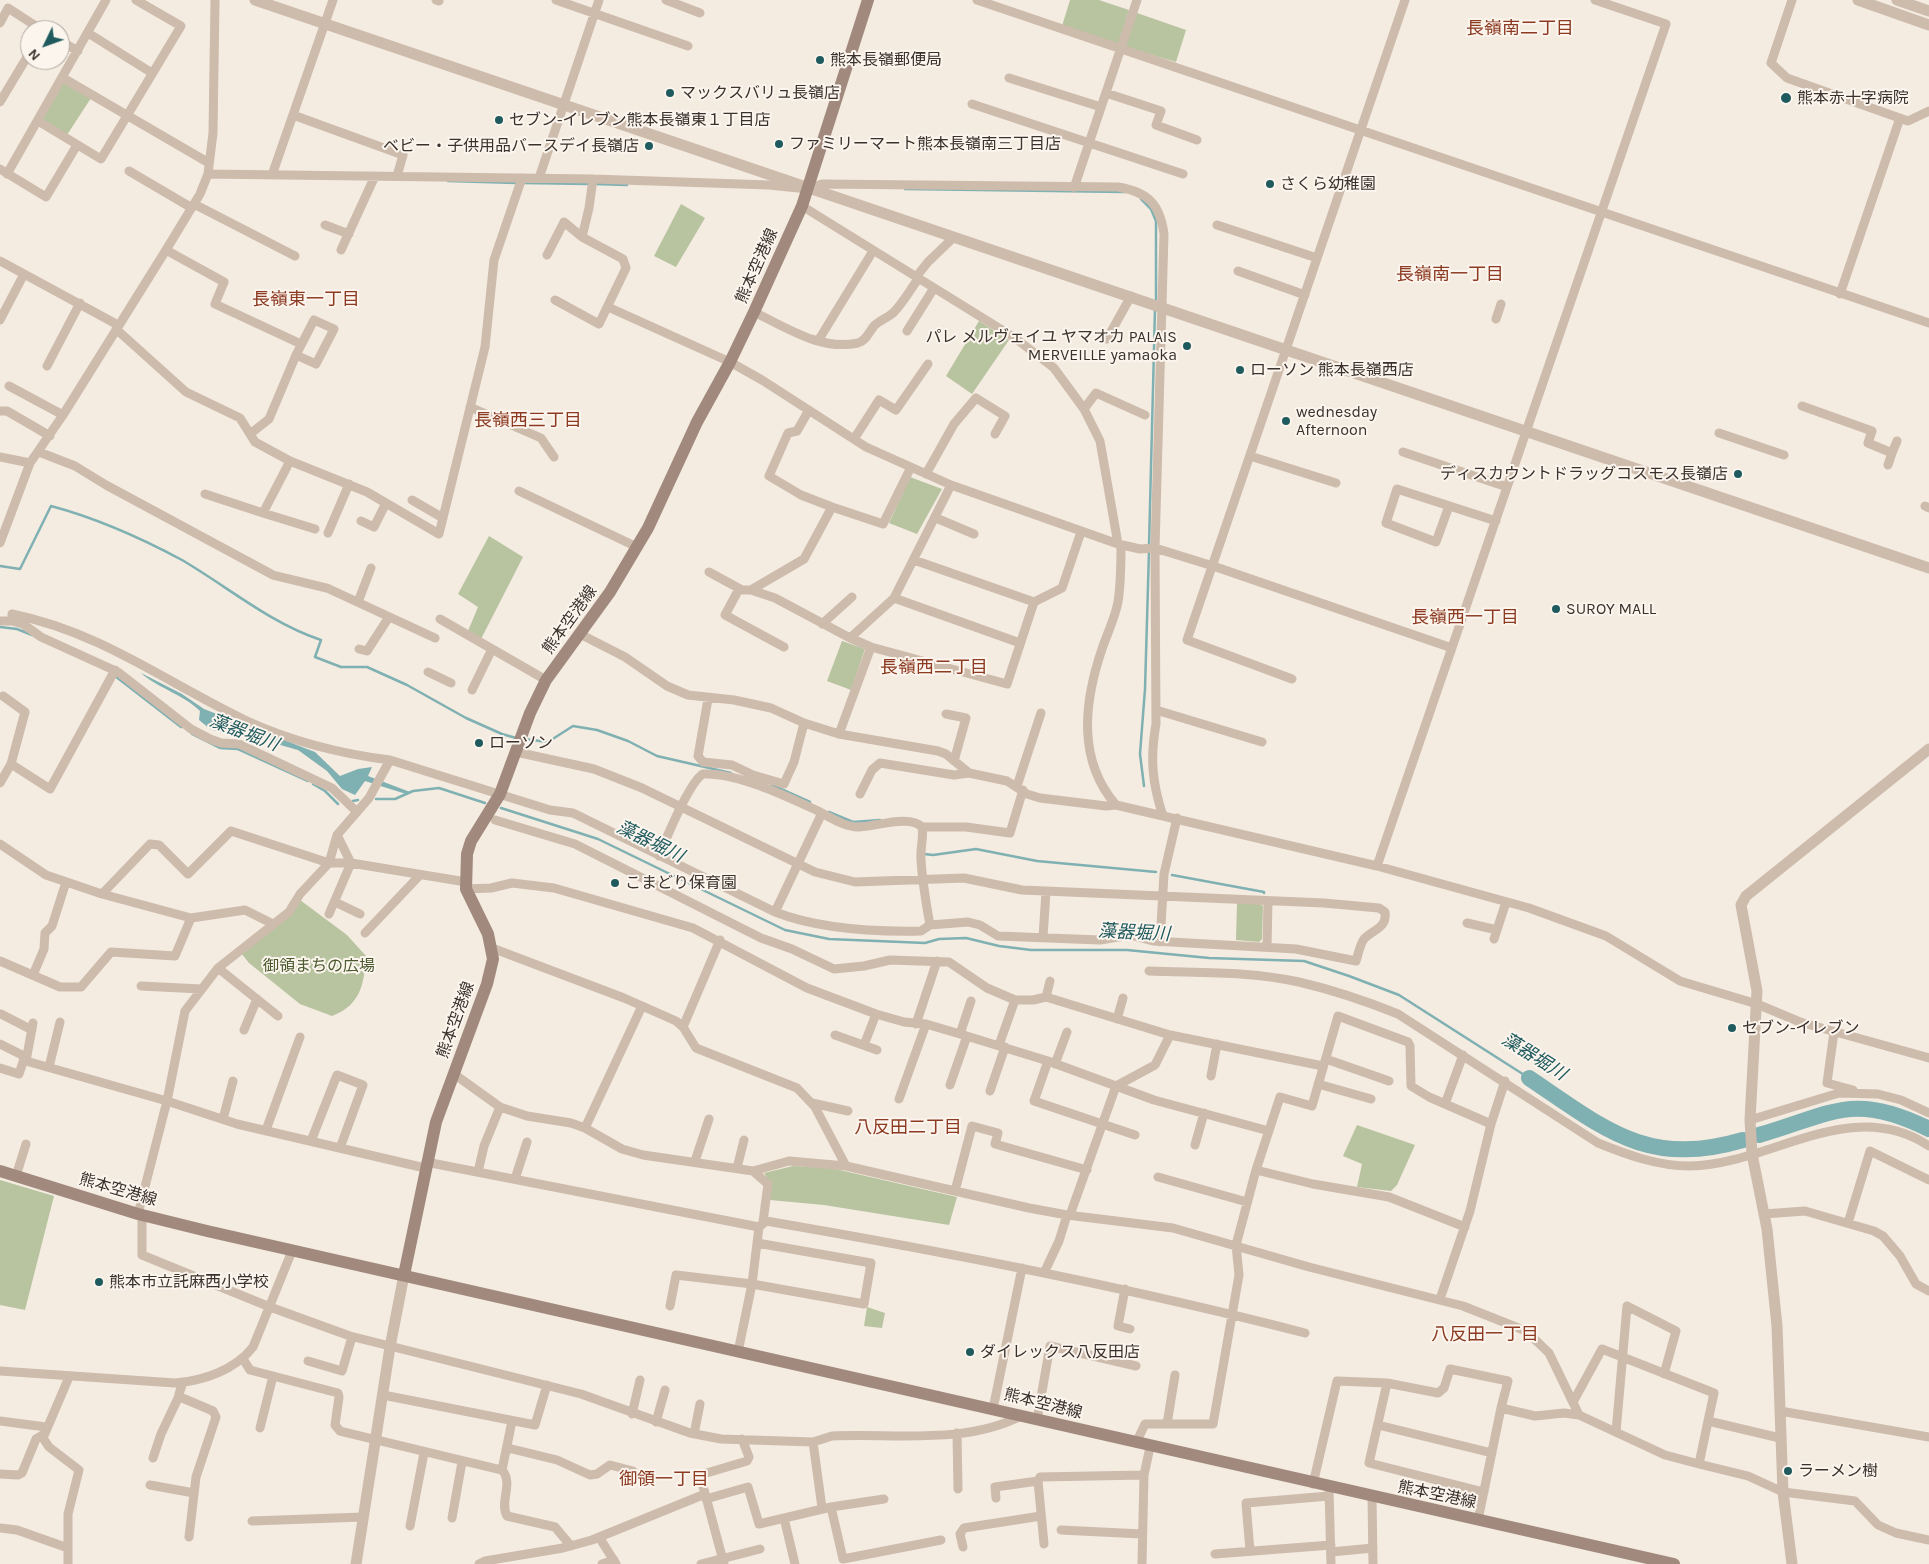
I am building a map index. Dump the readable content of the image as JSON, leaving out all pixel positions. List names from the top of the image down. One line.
{"streets":{"main road":["熊本空港線"]},"districts":["長嶺南二丁目","長嶺南一丁目","長嶺東一丁目","長嶺西三丁目","長嶺西一丁目","長嶺西二丁目","八反田二丁目","八反田一丁目","御領一丁目"],"water":["藻器堀川"],"parks":["御領まちの広場"],"places":["熊本長嶺郵便局","マックスバリュ長嶺店","熊本赤十字病院","セブン-イレブン熊本長嶺東１丁目店","ファミリーマート熊本長嶺南三丁目店","ベビー・子供用品バースデイ長嶺店","さくら幼稚園","パレ メルヴェイユ ヤマオカ PALAIS MERVEILLE yamaoka","ローソン 熊本長嶺西店","wednesday Afternoon","ディスカウントドラッグコスモス長嶺店","SUROY MALL","ローソン","こまどり保育園","セブン-イレブン","熊本市立託麻西小学校","ダイレックス八反田店","ラーメン樹"],"north":"bottom left"}
